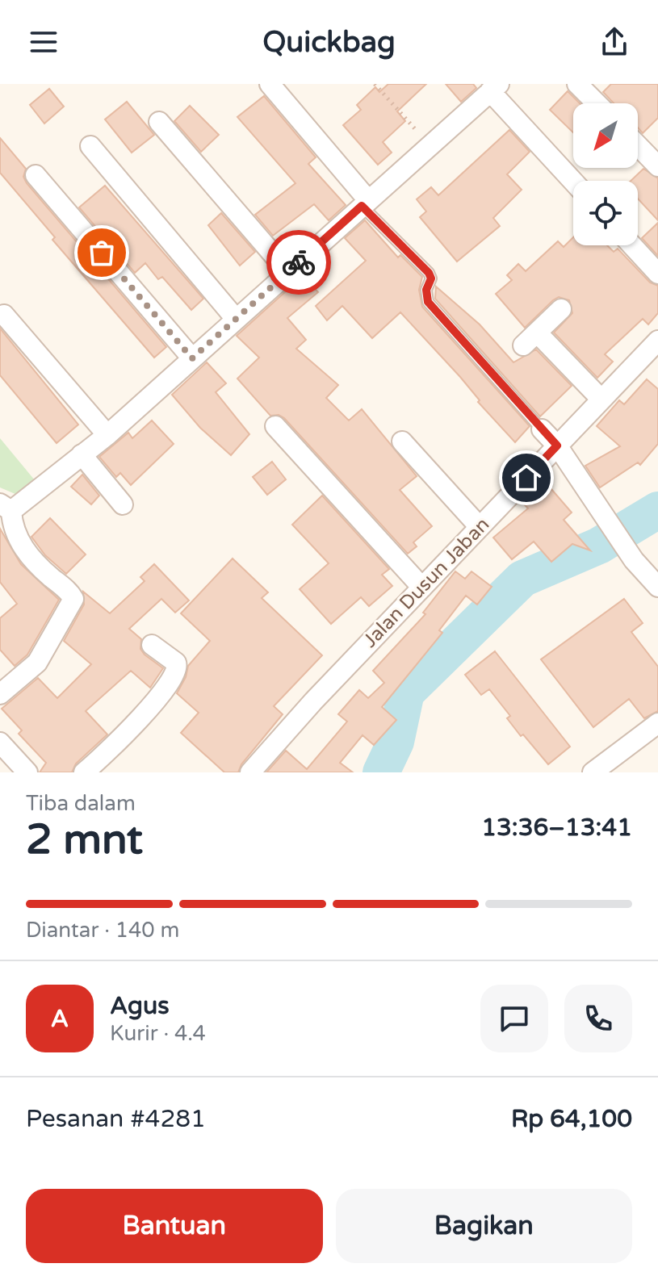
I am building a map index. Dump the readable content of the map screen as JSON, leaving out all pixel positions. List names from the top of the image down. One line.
{"streets":{"street":["Jalan Dusun Jaban"]},"north":"bottom left","page":{"header":"Quickbag","heading":["2 mnt","Tiba dalam","13:36–13:41"],"panel":["Agus","Kurir · 4.4","Pesanan #4281","Rp 64,100"],"bar":"Diantar · 140 m","round":"A","buttons":["Bantuan","Bagikan"]}}
